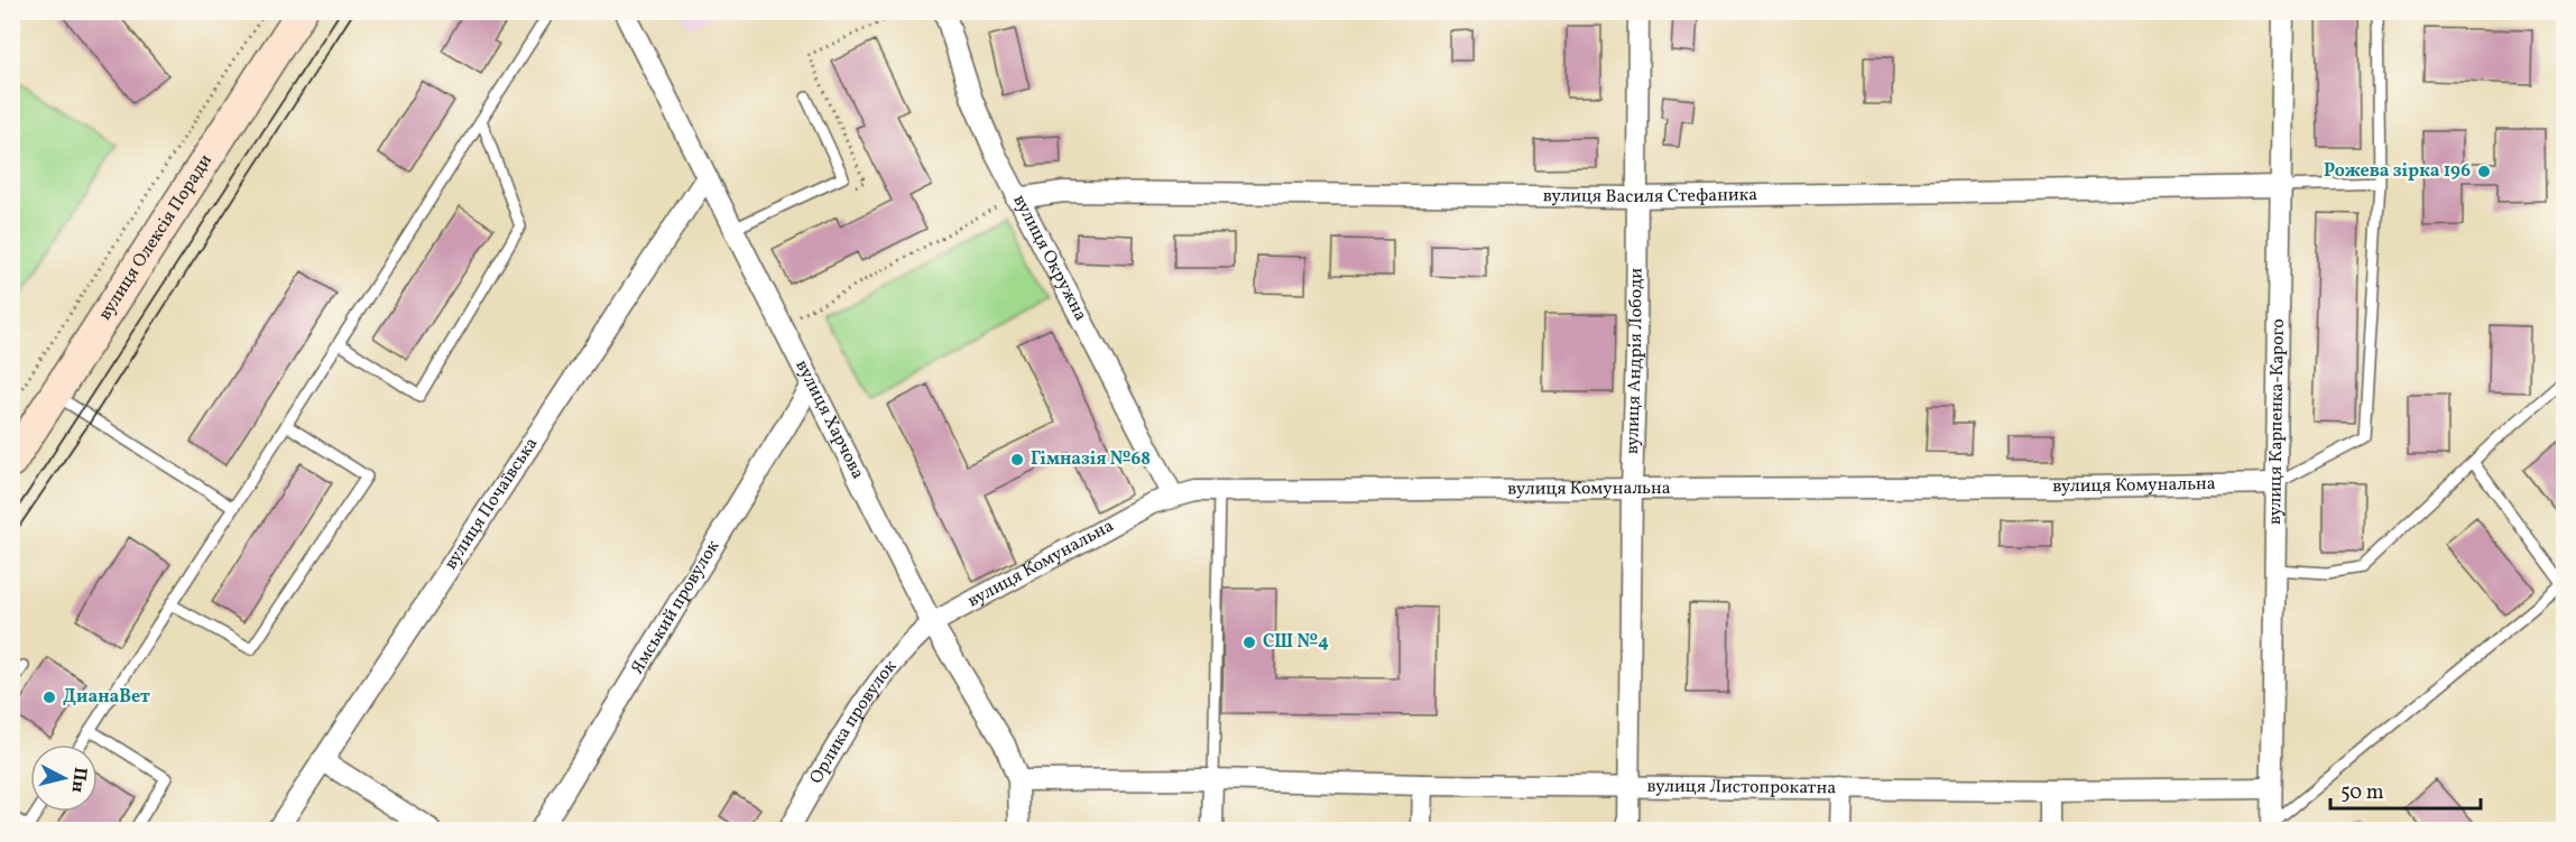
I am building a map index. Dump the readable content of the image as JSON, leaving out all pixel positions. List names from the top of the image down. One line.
{"streets":{"main road":["вулиця Олексія Поради"],"street":["вулиця Василя Стефаника","вулиця Окружна","вулиця Андрія Лободи","вулиця Харчова","вулиця Карпенка-Карого","вулиця Комунальна","вулиця Почаївська","Ямський провулок","Орлика провулок","вулиця Листопрокатна"]},"crossings":[["вулиця Василя Стефаника","вулиця Окружна"],["вулиця Василя Стефаника","вулиця Андрія Лободи"],["вулиця Василя Стефаника","вулиця Карпенка-Карого"],["вулиця Окружна","вулиця Комунальна"],["вулиця Андрія Лободи","вулиця Комунальна"],["вулиця Андрія Лободи","вулиця Листопрокатна"],["вулиця Харчова","вулиця Комунальна"],["вулиця Харчова","вулиця Почаївська"],["вулиця Харчова","Ямський провулок"],["вулиця Харчова","Орлика провулок"],["вулиця Харчова","вулиця Листопрокатна"],["вулиця Карпенка-Карого","вулиця Комунальна"],["вулиця Карпенка-Карого","вулиця Листопрокатна"],["вулиця Комунальна","Орлика провулок"]],"places":["Рожева зірка 196","Гімназія №68","СШ №4","ДианаВет"],"scale_bar":"50 m","north":"right"}
